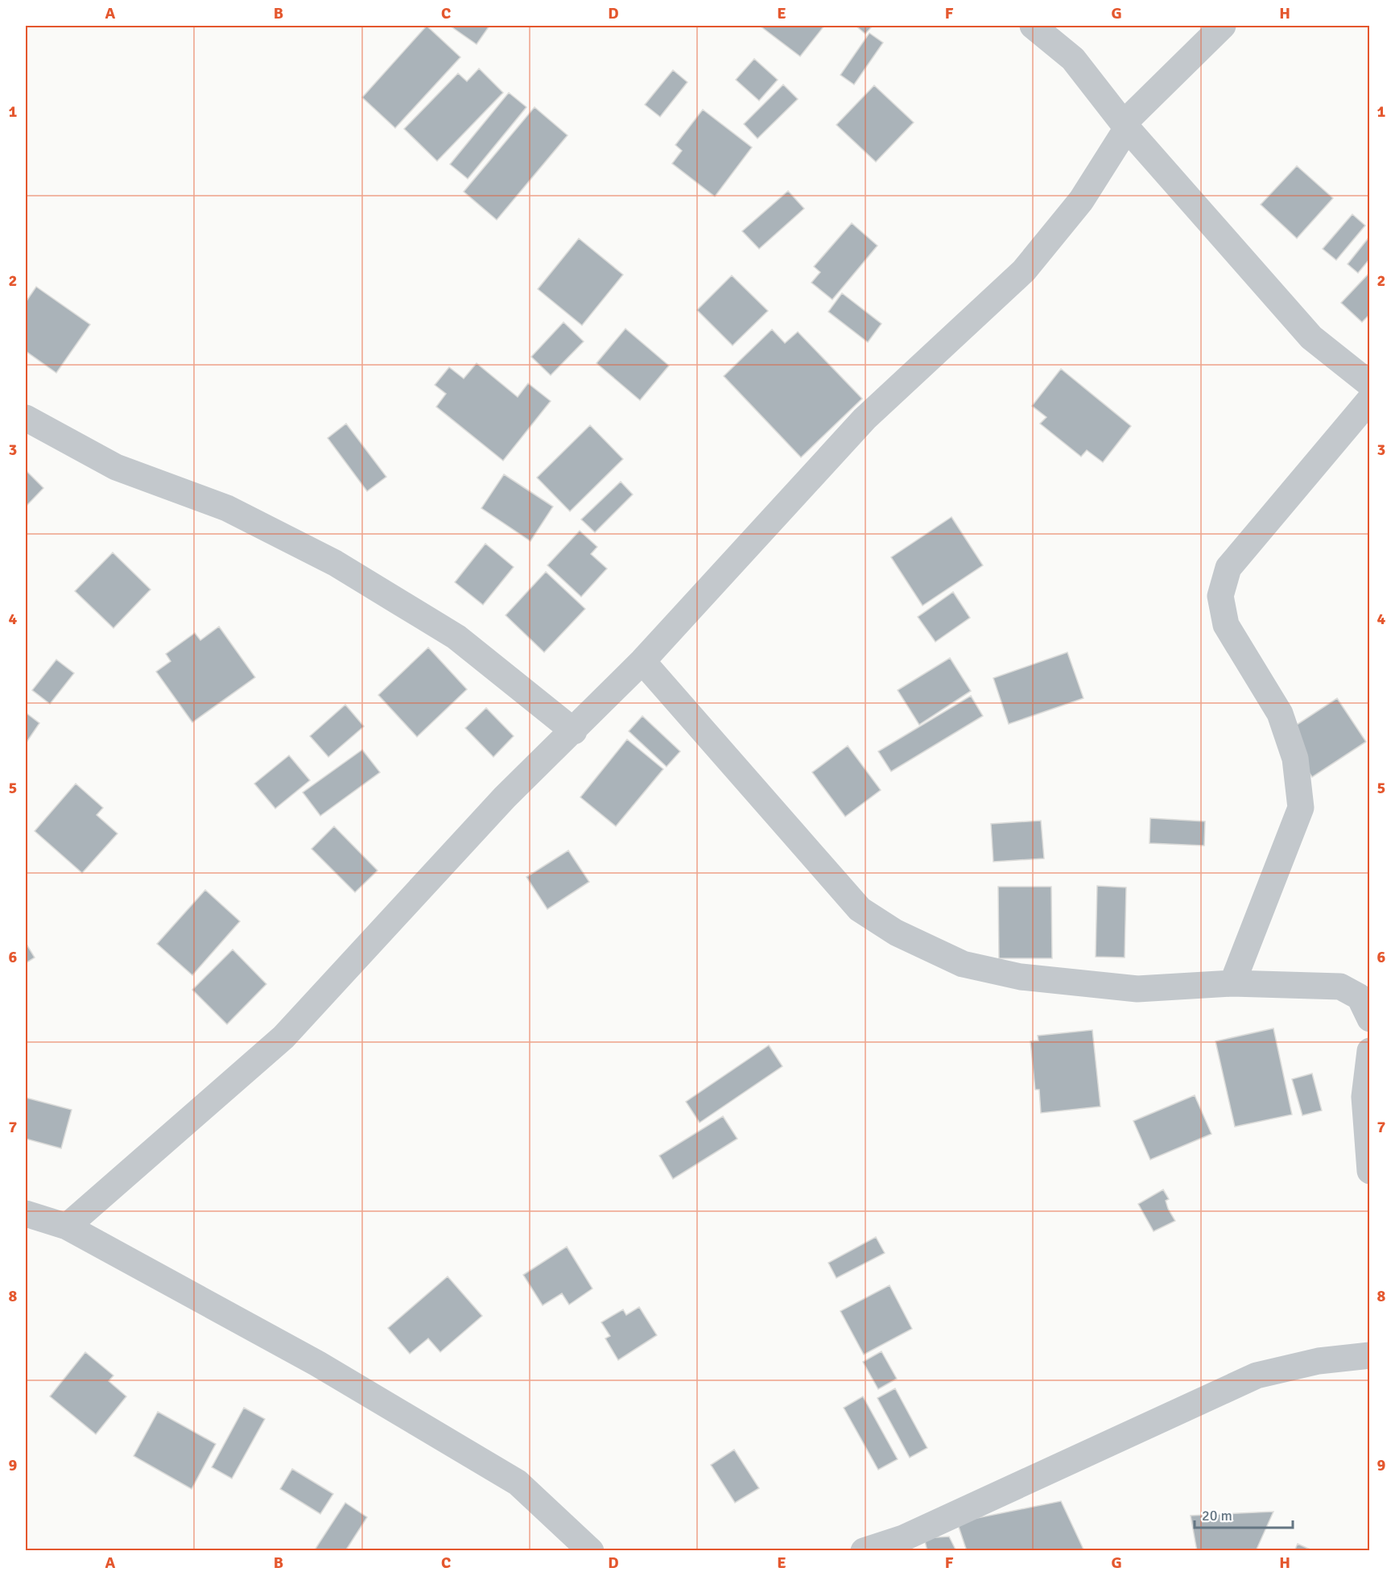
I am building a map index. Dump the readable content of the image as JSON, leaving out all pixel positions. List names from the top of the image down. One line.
{"scale_bar":"20 m","grid":{"columns":["A","B","C","D","E","F","G","H"],"rows":["1","2","3","4","5","6","7","8","9"]}}
